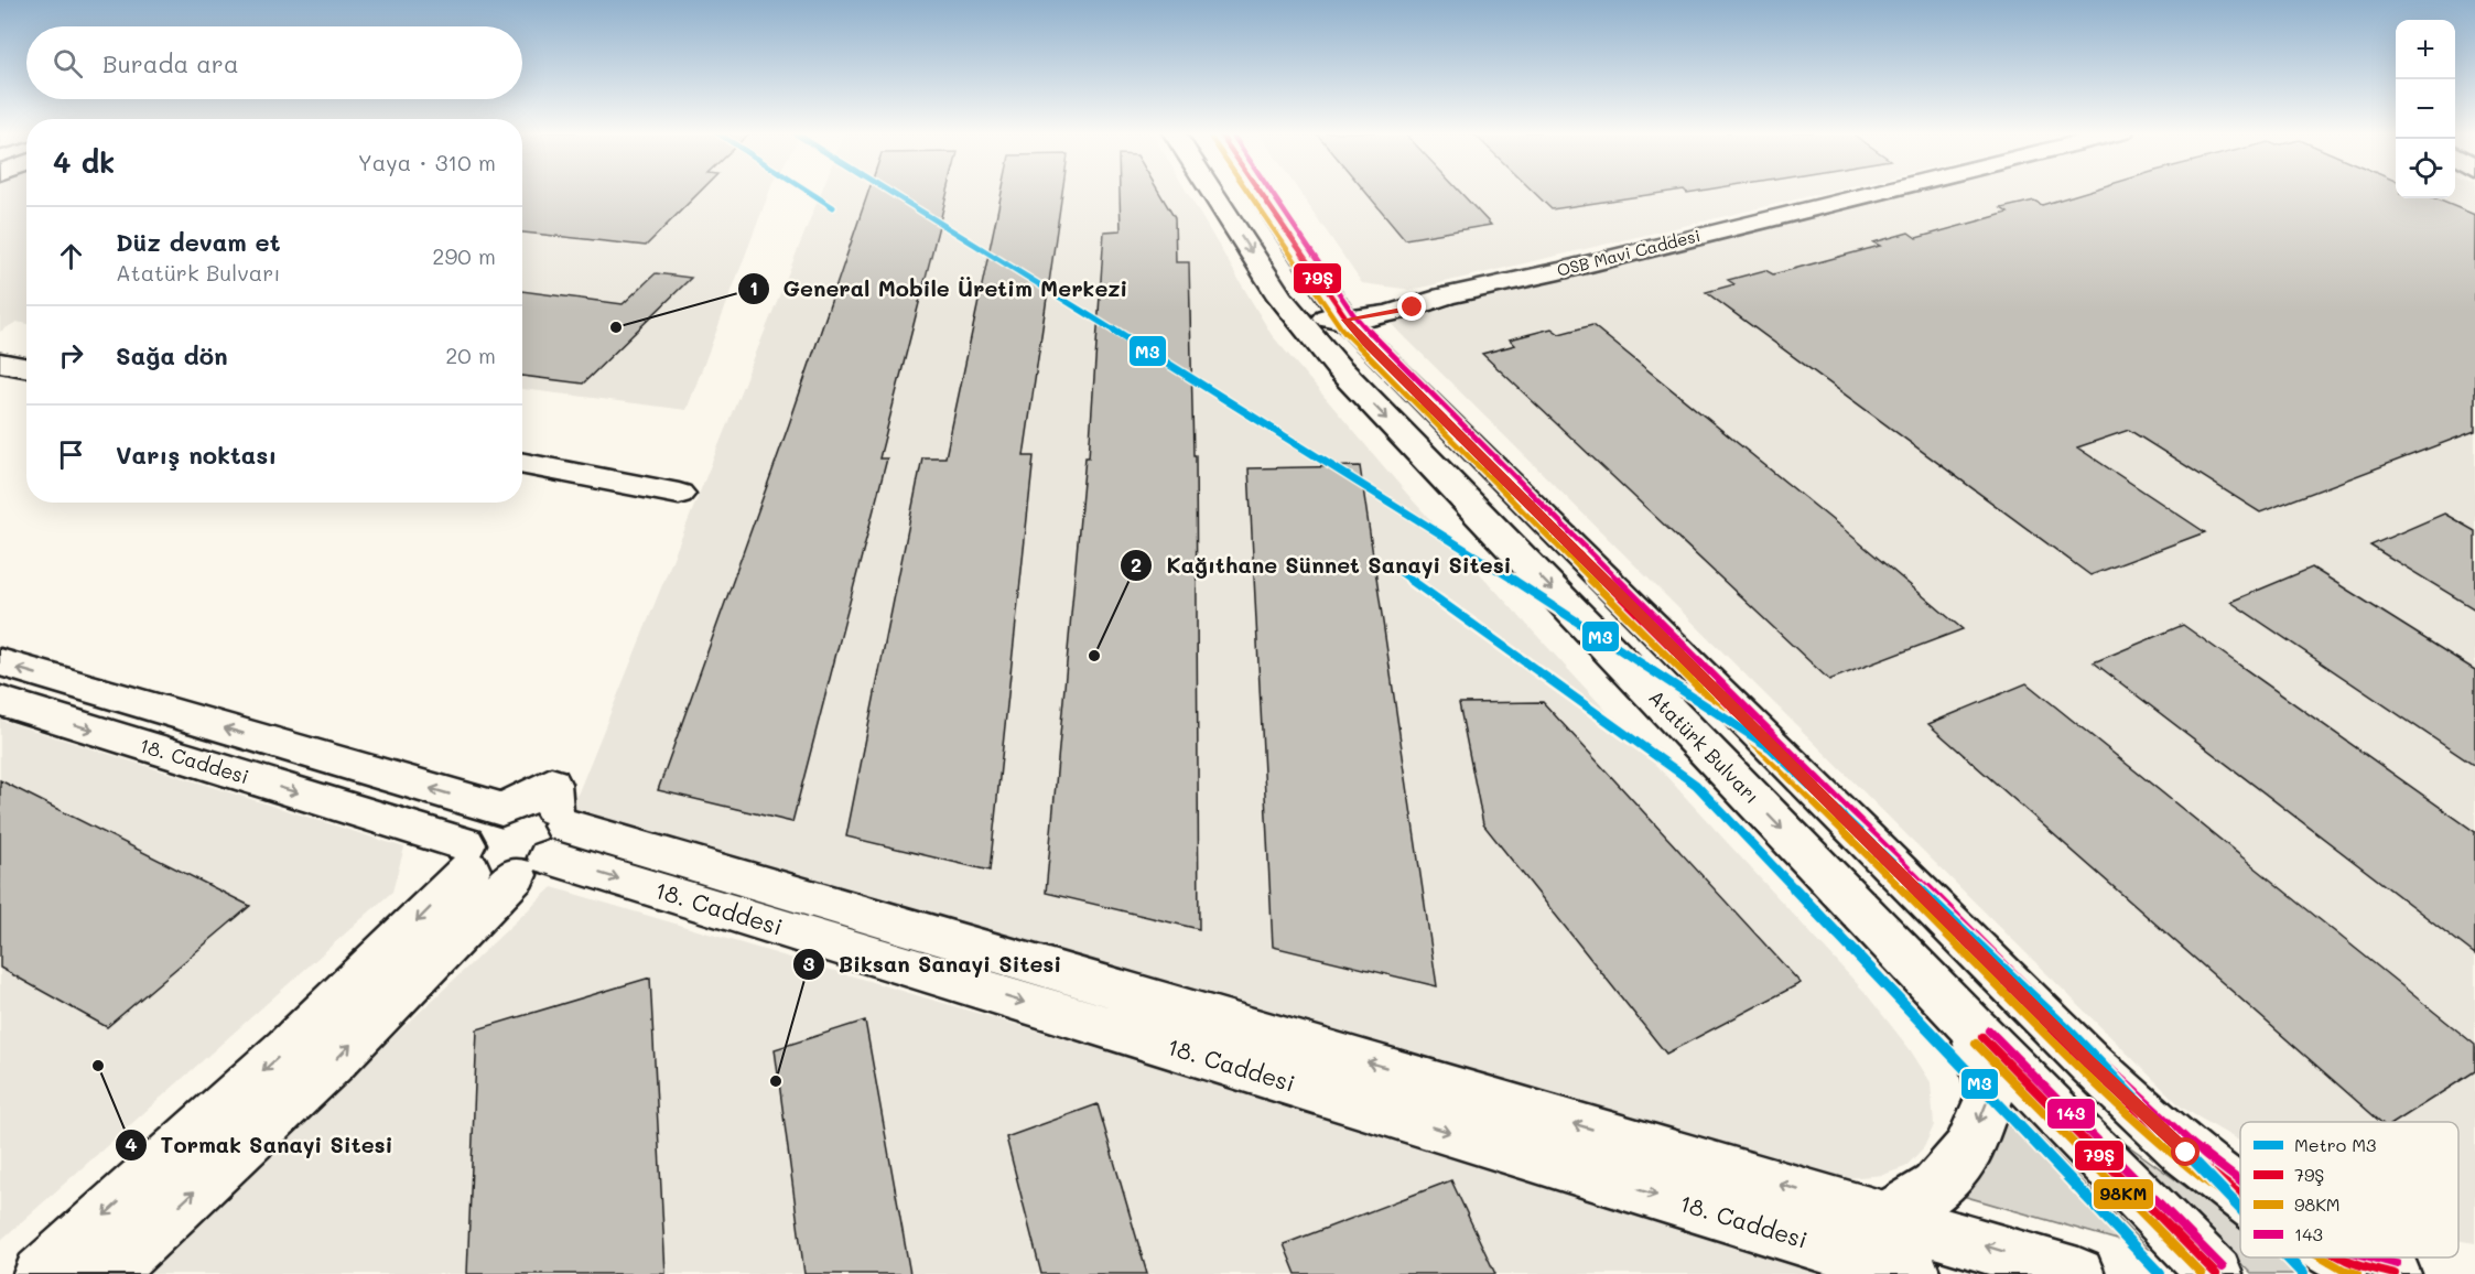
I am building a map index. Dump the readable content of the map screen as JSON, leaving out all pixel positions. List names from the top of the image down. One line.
{"streets":{"street":["OSB Mavi Caddesi","Atatürk Bulvarı","18. Caddesi"]},"places":["General Mobile Üretim Merkezi","Kağıthane Sünnet Sanayi Sitesi","Tormak Sanayi Sitesi","Biksan Sanayi Sitesi"],"lines":["metro line M3","transit line 79Ş","transit line 98KM","transit line 143"],"legend":["Metro M3","79Ş","98KM","143"],"page":{"map_buttons":["+","−"],"search":"Burada ara","heading":["4 dk","Yaya · 310 m"],"list":[["Düz devam et","Atatürk Bulvarı","290 m"],["Sağa dön","20 m"],"Varış noktası"]}}
